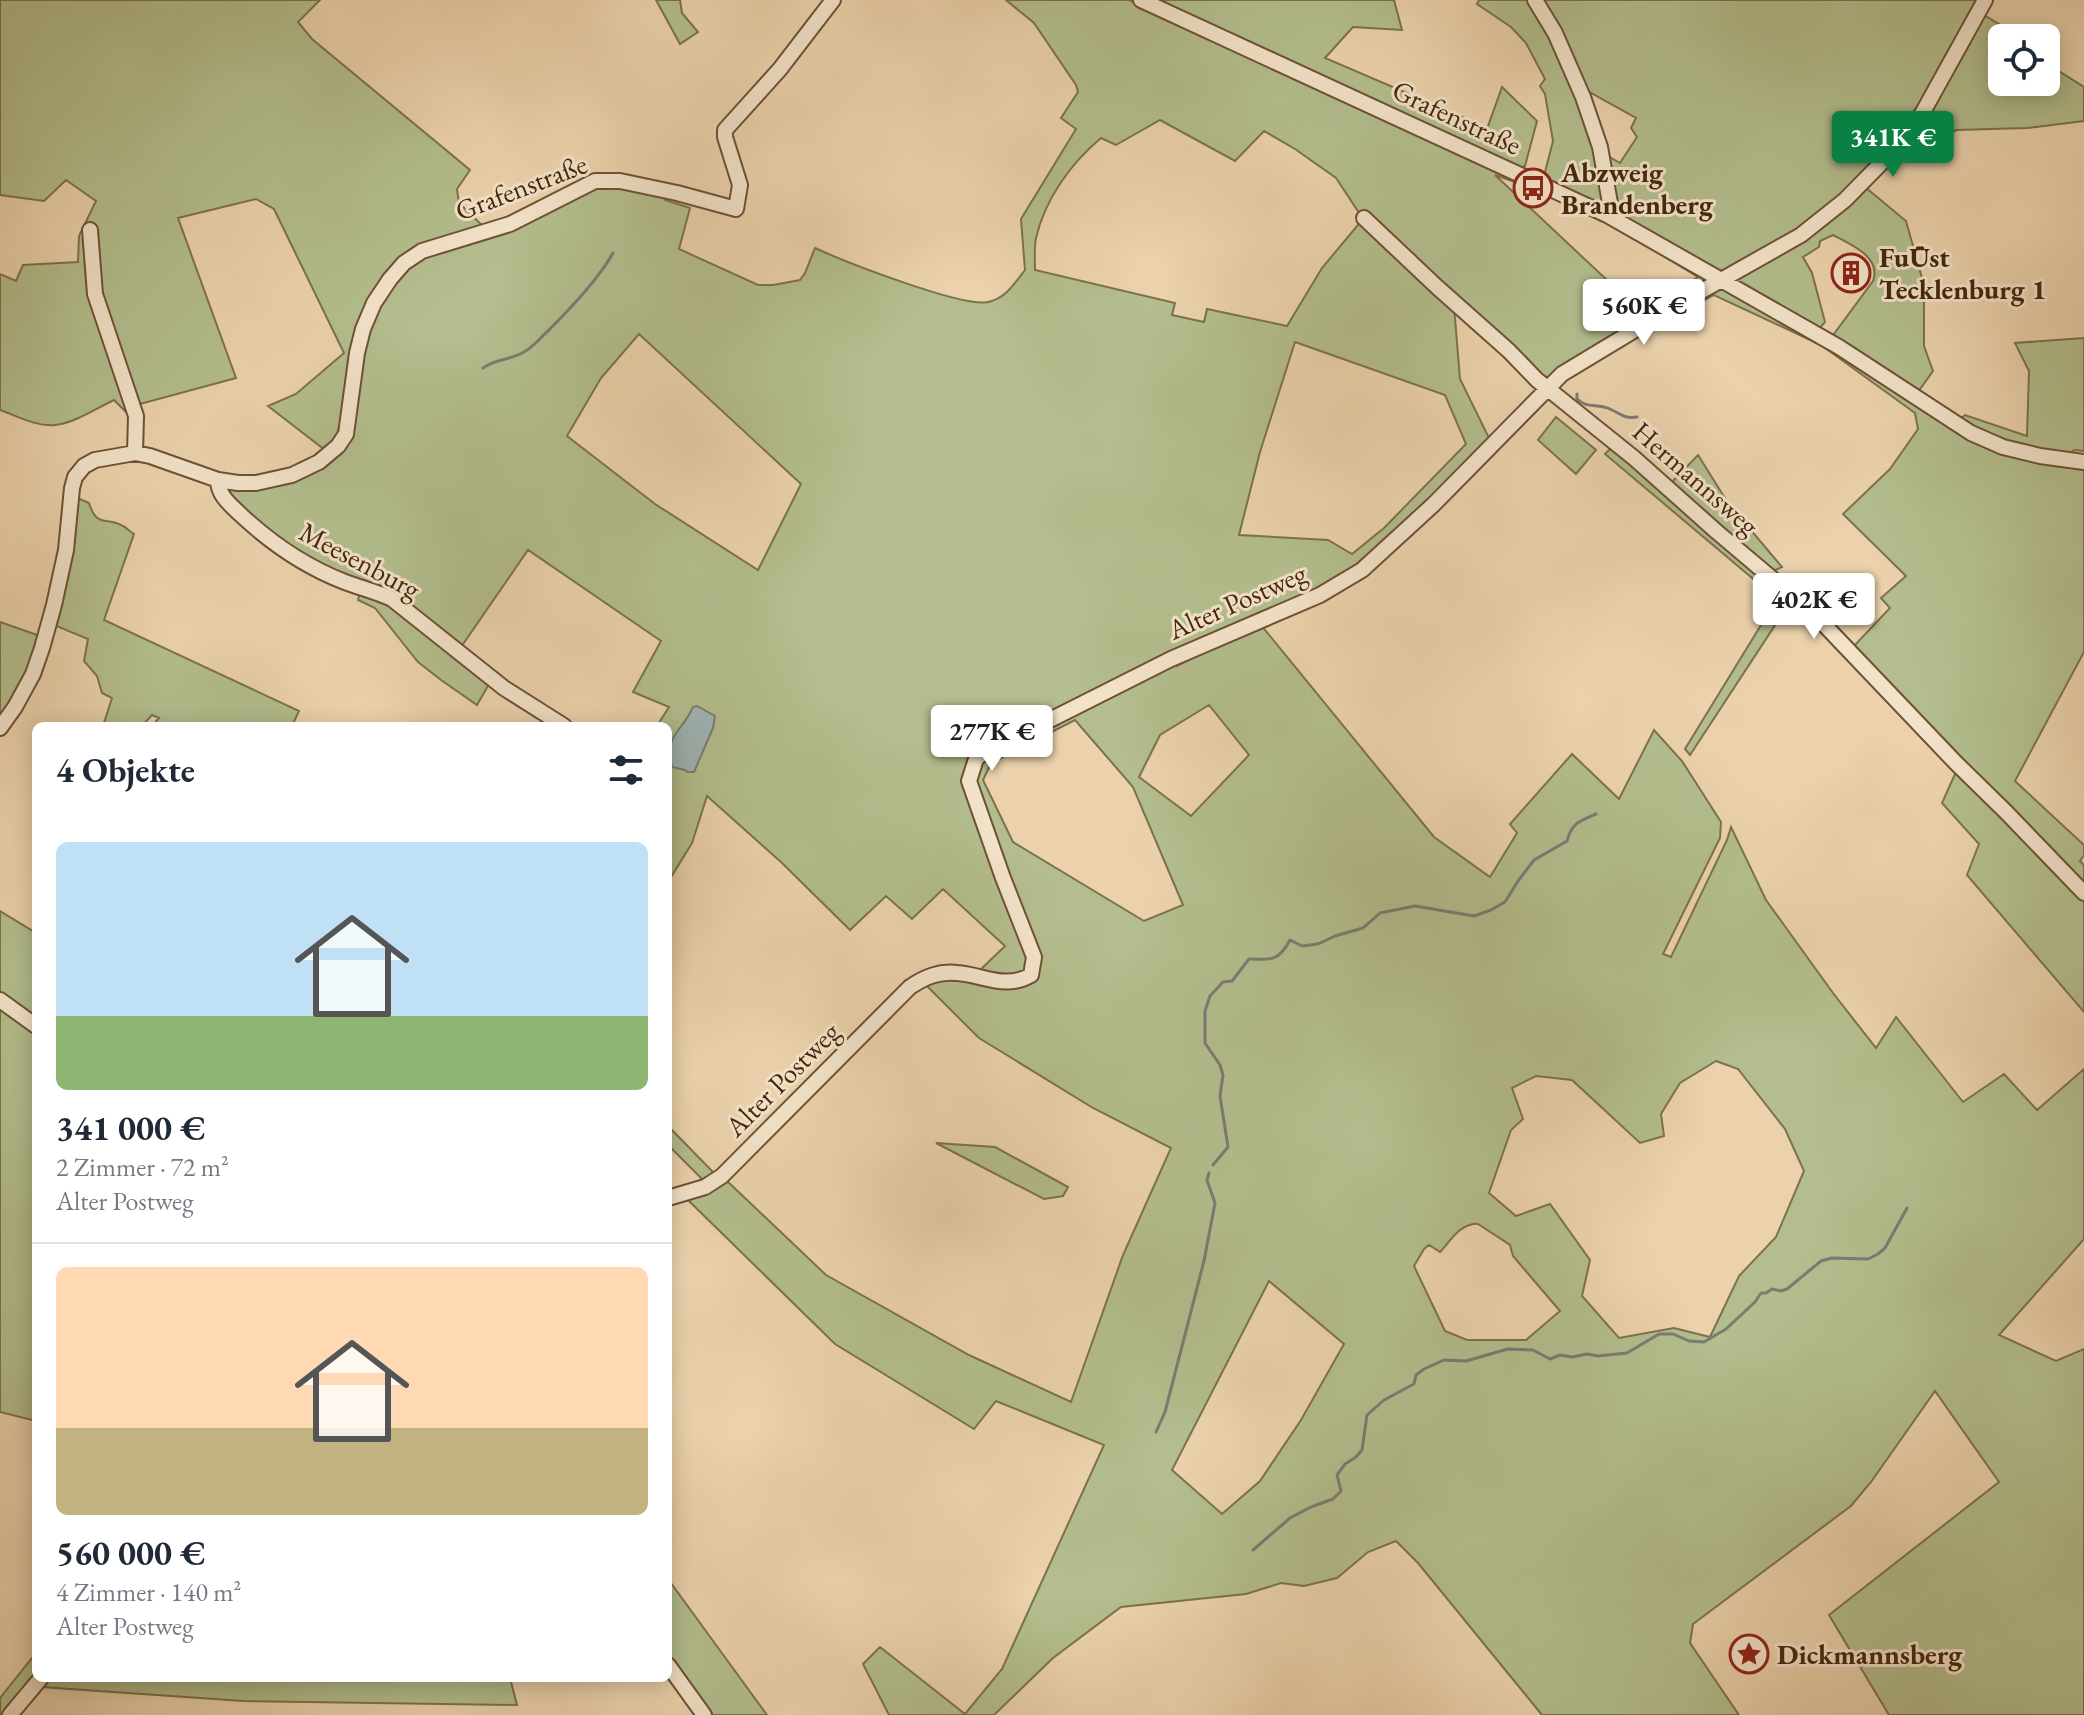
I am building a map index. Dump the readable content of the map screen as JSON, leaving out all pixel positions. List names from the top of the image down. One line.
{"streets":{"street":["Grafenstraße","Hermannsweg","Meesenburg","Alter Postweg"]},"crossings":[["Grafenstraße","Meesenburg"],["Grafenstraße","Alter Postweg"],["Hermannsweg","Alter Postweg"]],"places":{"bus stop":["Abzweig Brandenberg"],"building":["FuÜst Tecklenburg 1"],"place":["Dickmannsberg"]},"page":{"price":["341K €","560K €","402K €","277K €"],"heading":"4 Objekte","list":[{"name":"341 000 €","note":"2 Zimmer · 72 m² · Alter Postweg"},{"name":"560 000 €","note":"4 Zimmer · 140 m² · Alter Postweg"}]}}
